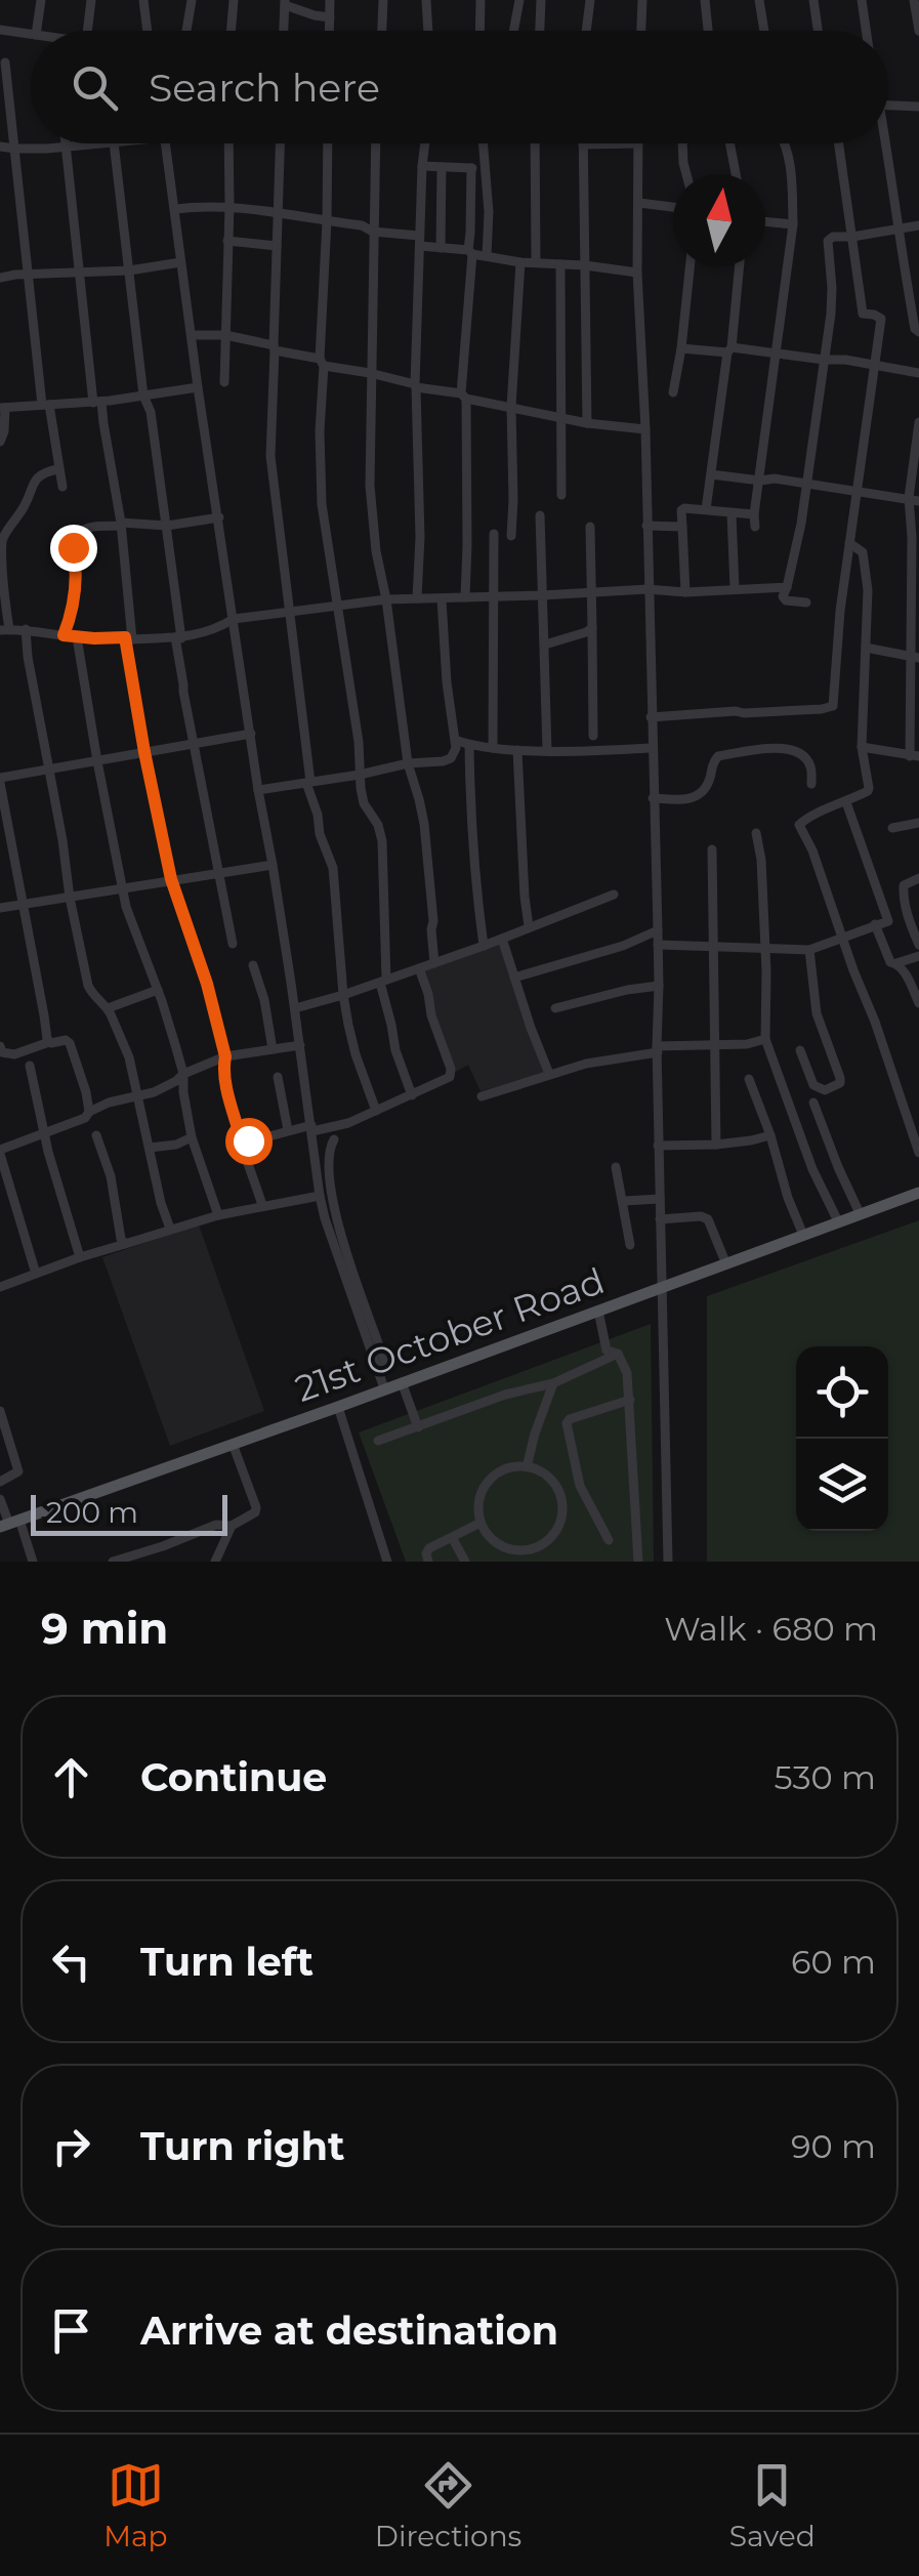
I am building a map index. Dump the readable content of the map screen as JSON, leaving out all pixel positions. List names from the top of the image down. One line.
{"streets":{"main road":["21st October Road"]},"scale_bar":"200 m","north":"top","page":{"search":"Search here","scale":"200 m","heading":["9 min","Walk · 680 m"],"list":[["Continue","530 m"],["Turn left","60 m"],["Turn right","90 m"],"Arrive at destination"],"nav":["Map","Directions","Saved"]}}
